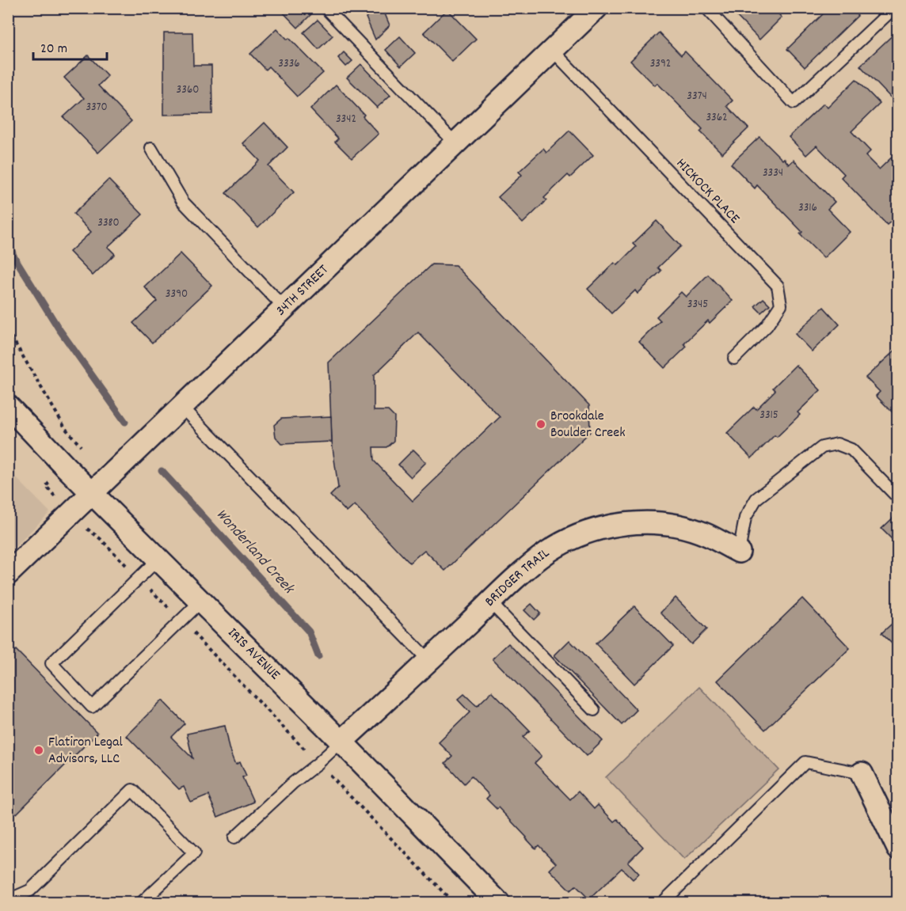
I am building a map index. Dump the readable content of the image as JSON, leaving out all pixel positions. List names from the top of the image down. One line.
{"streets":{"street":["34TH STREET","BRIDGER TRAIL","IRIS AVENUE"],"lane":["HICKOCK PLACE"]},"crossings":[["HICKOCK PLACE","34TH STREET"],["34TH STREET","IRIS AVENUE"],["BRIDGER TRAIL","IRIS AVENUE"]],"water":["Wonderland Creek"],"places":["Brookdale Boulder Creek","Flatiron Legal Advisors, LLC"],"house_numbers":["3336","3392","3360","3374","3370","3362","3342","3334","3316","3380","3390","3345","3315"],"scale_bar":"20 m"}
